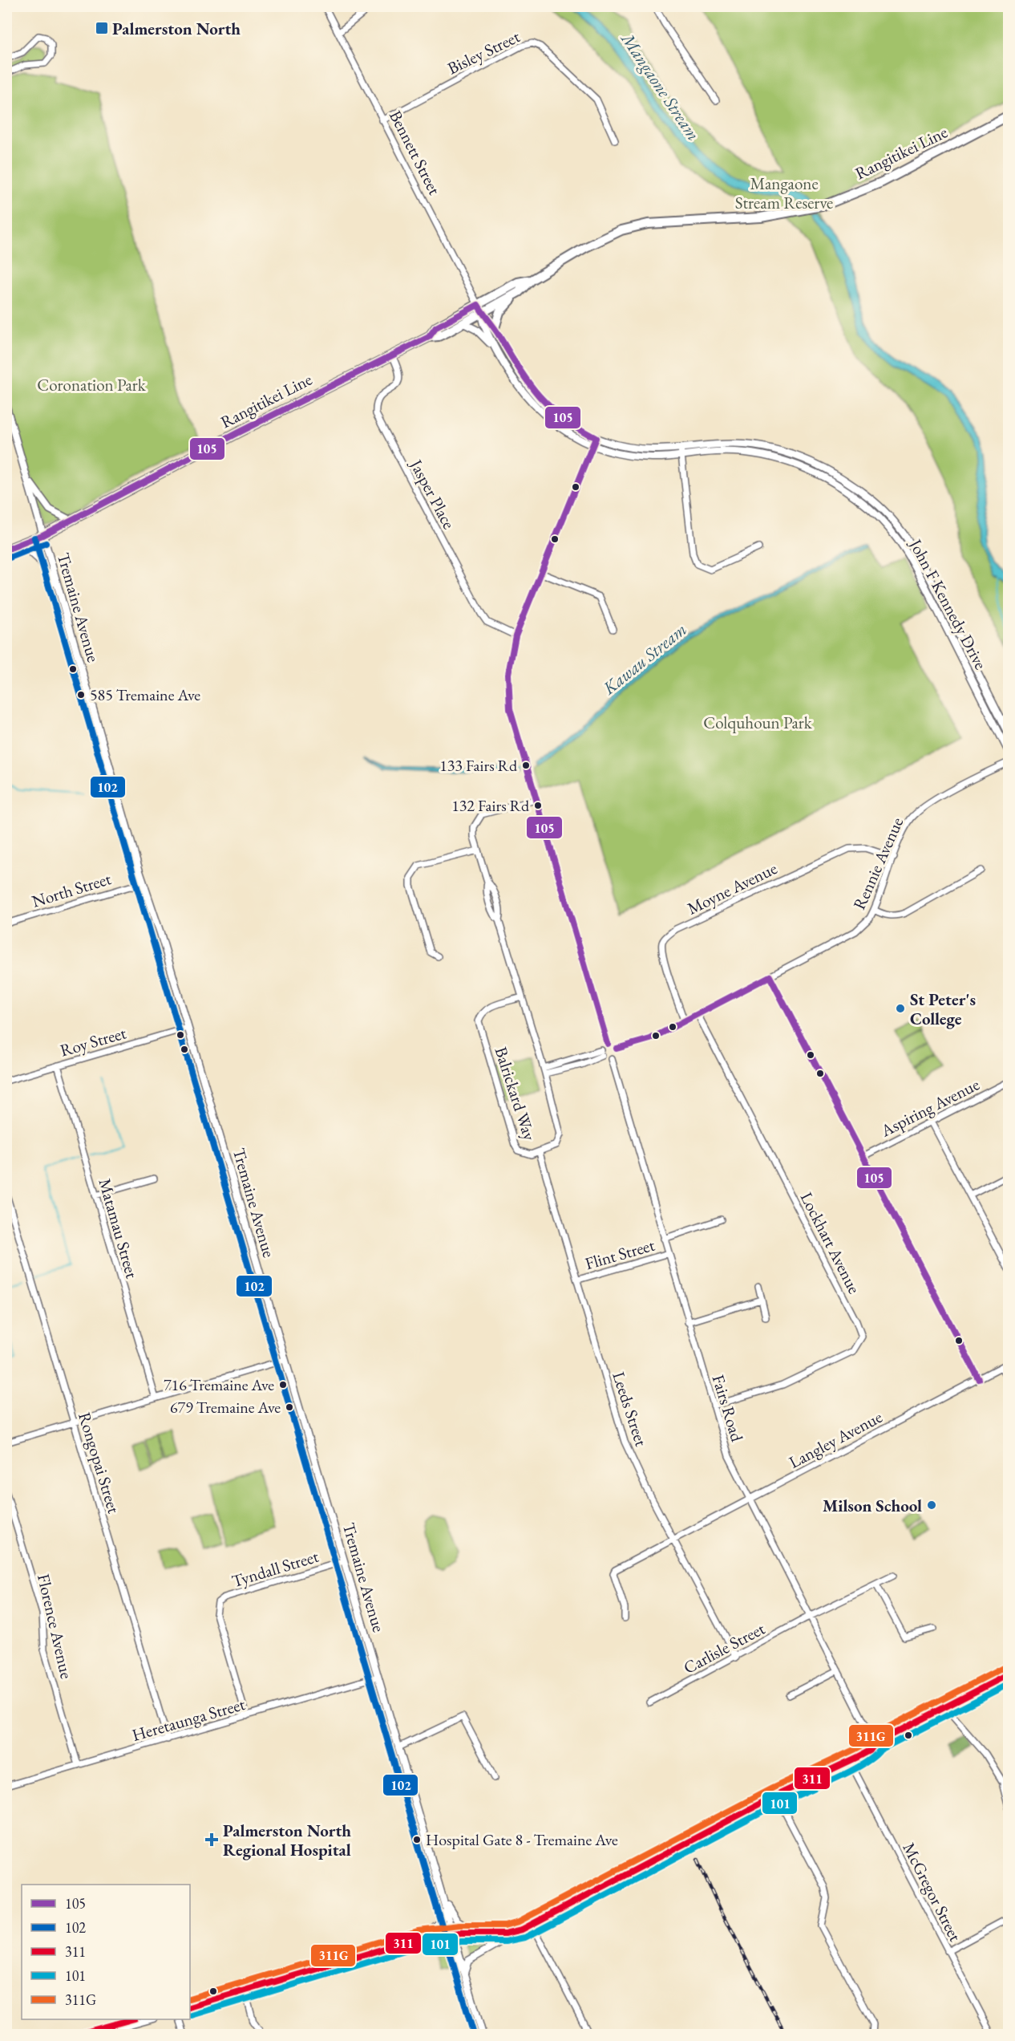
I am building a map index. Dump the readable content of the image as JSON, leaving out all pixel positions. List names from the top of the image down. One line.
{"streets":{"highway":["Rangitikei Line"],"main road":["John F Kennedy Drive","Tremaine Avenue"],"street":["Bisley Street","Bennett Street","Jasper Place","Rennie Avenue","Moyne Avenue","North Street","Roy Street","Balrickard Way","Aspiring Avenue","Matamau Street","Lockhart Avenue","Flint Street","Fairs Road","Leeds Street","Langley Avenue","Rongopai Street","Tyndall Street","Florence Avenue","Carlisle Street","Heretaunga Street","McGregor Street"]},"crossings":[["Bisley Street","Bennett Street"],["Bennett Street","Rangitikei Line"],["Bennett Street","John F Kennedy Drive"],["Rangitikei Line","Jasper Place"],["Rangitikei Line","John F Kennedy Drive"],["Rangitikei Line","Tremaine Avenue"],["Tremaine Avenue","North Street"],["Tremaine Avenue","Roy Street"],["Tremaine Avenue","Tyndall Street"],["Tremaine Avenue","Heretaunga Street"],["Rennie Avenue","Moyne Avenue"],["Rennie Avenue","Lockhart Avenue"],["Roy Street","Matamau Street"],["Balrickard Way","Leeds Street"],["Lockhart Avenue","Fairs Road"],["Flint Street","Fairs Road"],["Flint Street","Leeds Street"],["Fairs Road","Langley Avenue"],["Fairs Road","Carlisle Street"],["Leeds Street","Langley Avenue"],["Leeds Street","Carlisle Street"],["Rongopai Street","Heretaunga Street"],["Tyndall Street","Heretaunga Street"],["Florence Avenue","Heretaunga Street"]],"water":["Mangaone Stream","Kawau Stream"],"parks":["Mangaone Stream Reserve","Coronation Park","Colquhoun Park"],"places":{"transit":["Palmerston North"],"other":["585 Tremaine Ave","133 Fairs Rd","132 Fairs Rd","St Peter's College","716 Tremaine Ave","679 Tremaine Ave","Milson School","Hospital Gate 8 - Tremaine Ave"],"health":["Palmerston North Regional Hospital"]},"lines":["transit line 105","transit line 102","transit line 311G","transit line 311","transit line 101"],"legend":["105","102","311","101","311G"]}
